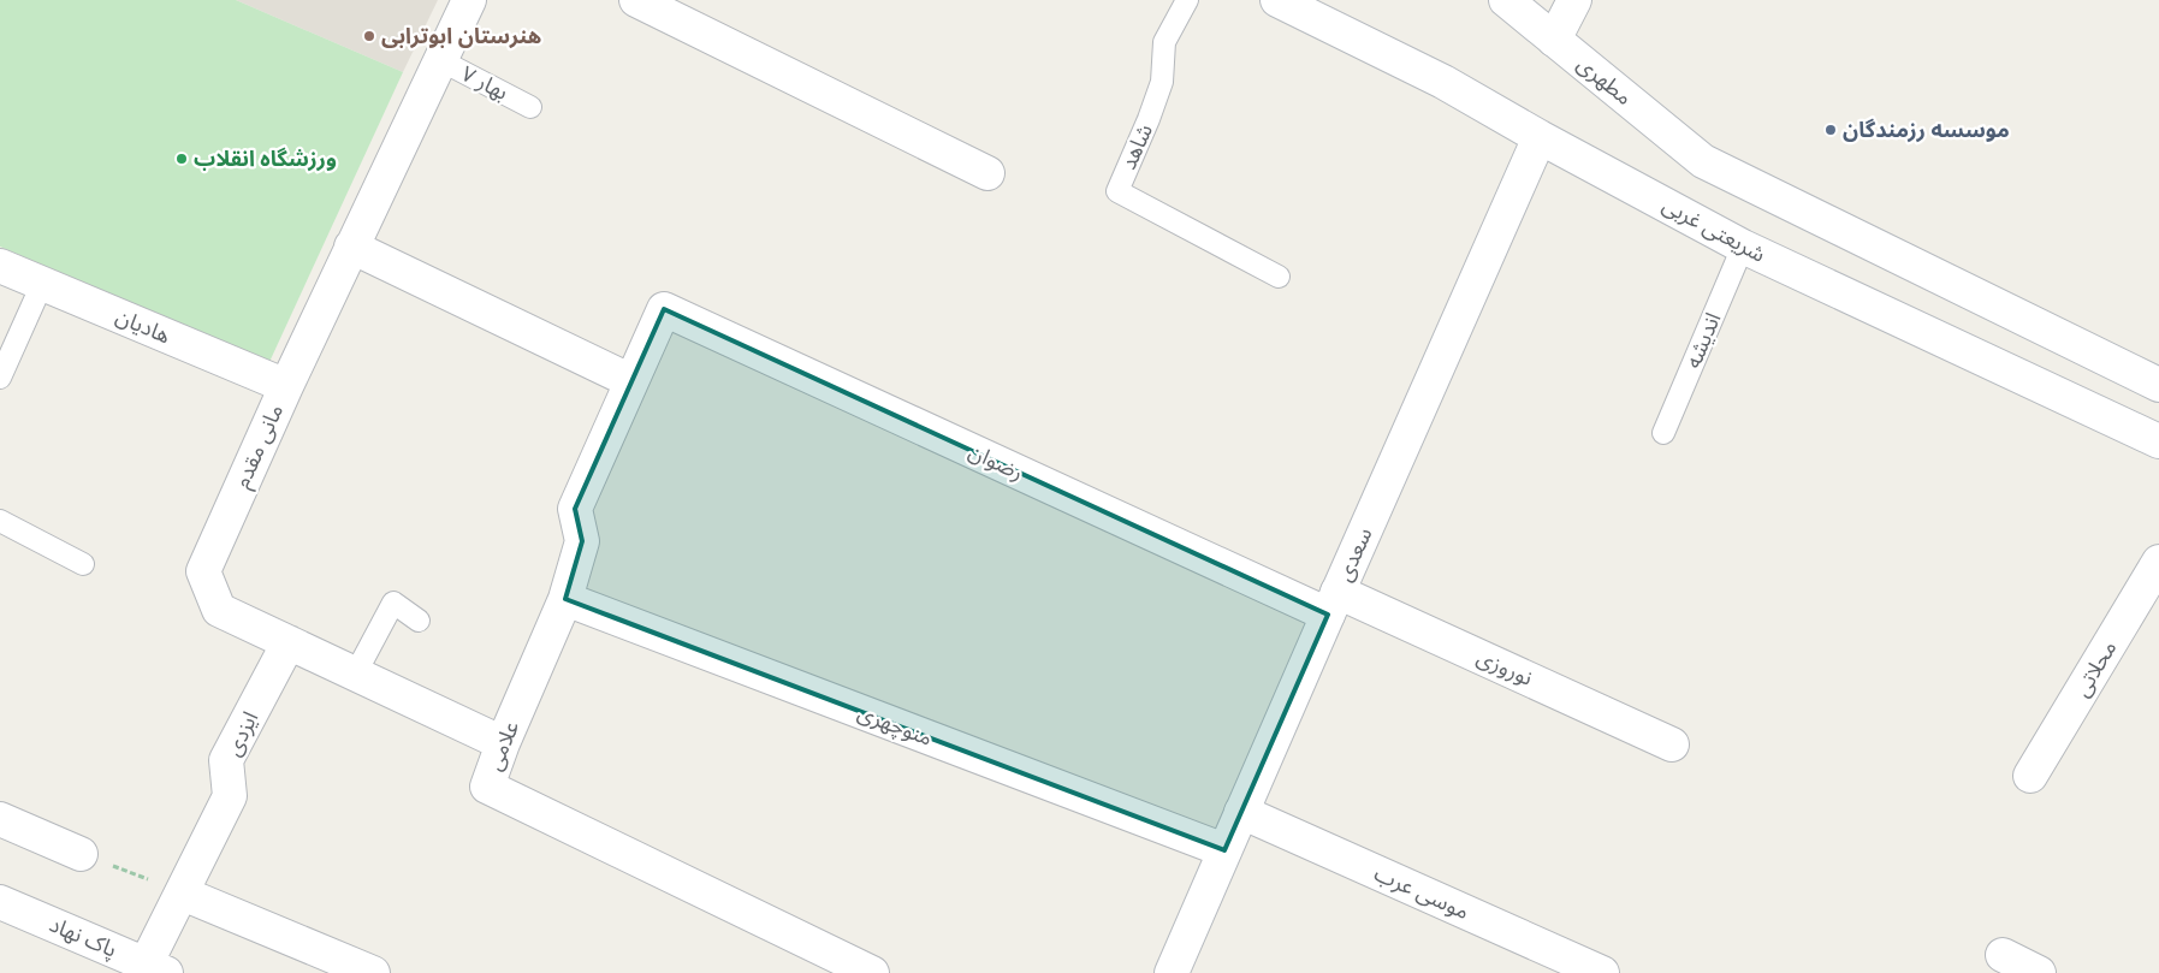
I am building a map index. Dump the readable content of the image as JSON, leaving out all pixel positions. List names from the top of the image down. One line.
{"streets":{"street":["مطهری","شریعتی غربی","هادیان","مانی مقدم","رضوان","سعدی","نوروزی","محلاتی","منوچهری","ایزدی","علامی","موسی عرب","پاک نهاد"],"lane":["بهار ۷","شاهد","اندیشه"]},"crossings":[["بهار ۷","مانی مقدم"],["شریعتی غربی","اندیشه"],["شریعتی غربی","سعدی"],["هادیان","مانی مقدم"],["مانی مقدم","ایزدی"],["مانی مقدم","علامی"],["رضوان","سعدی"],["رضوان","نوروزی"],["رضوان","علامی"],["سعدی","نوروزی"],["سعدی","منوچهری"],["سعدی","موسی عرب"],["منوچهری","علامی"],["ایزدی","پاک نهاد"]],"places":["هنرستان ابوترابی","موسسه رزمندگان","ورزشگاه انقلاب"]}
